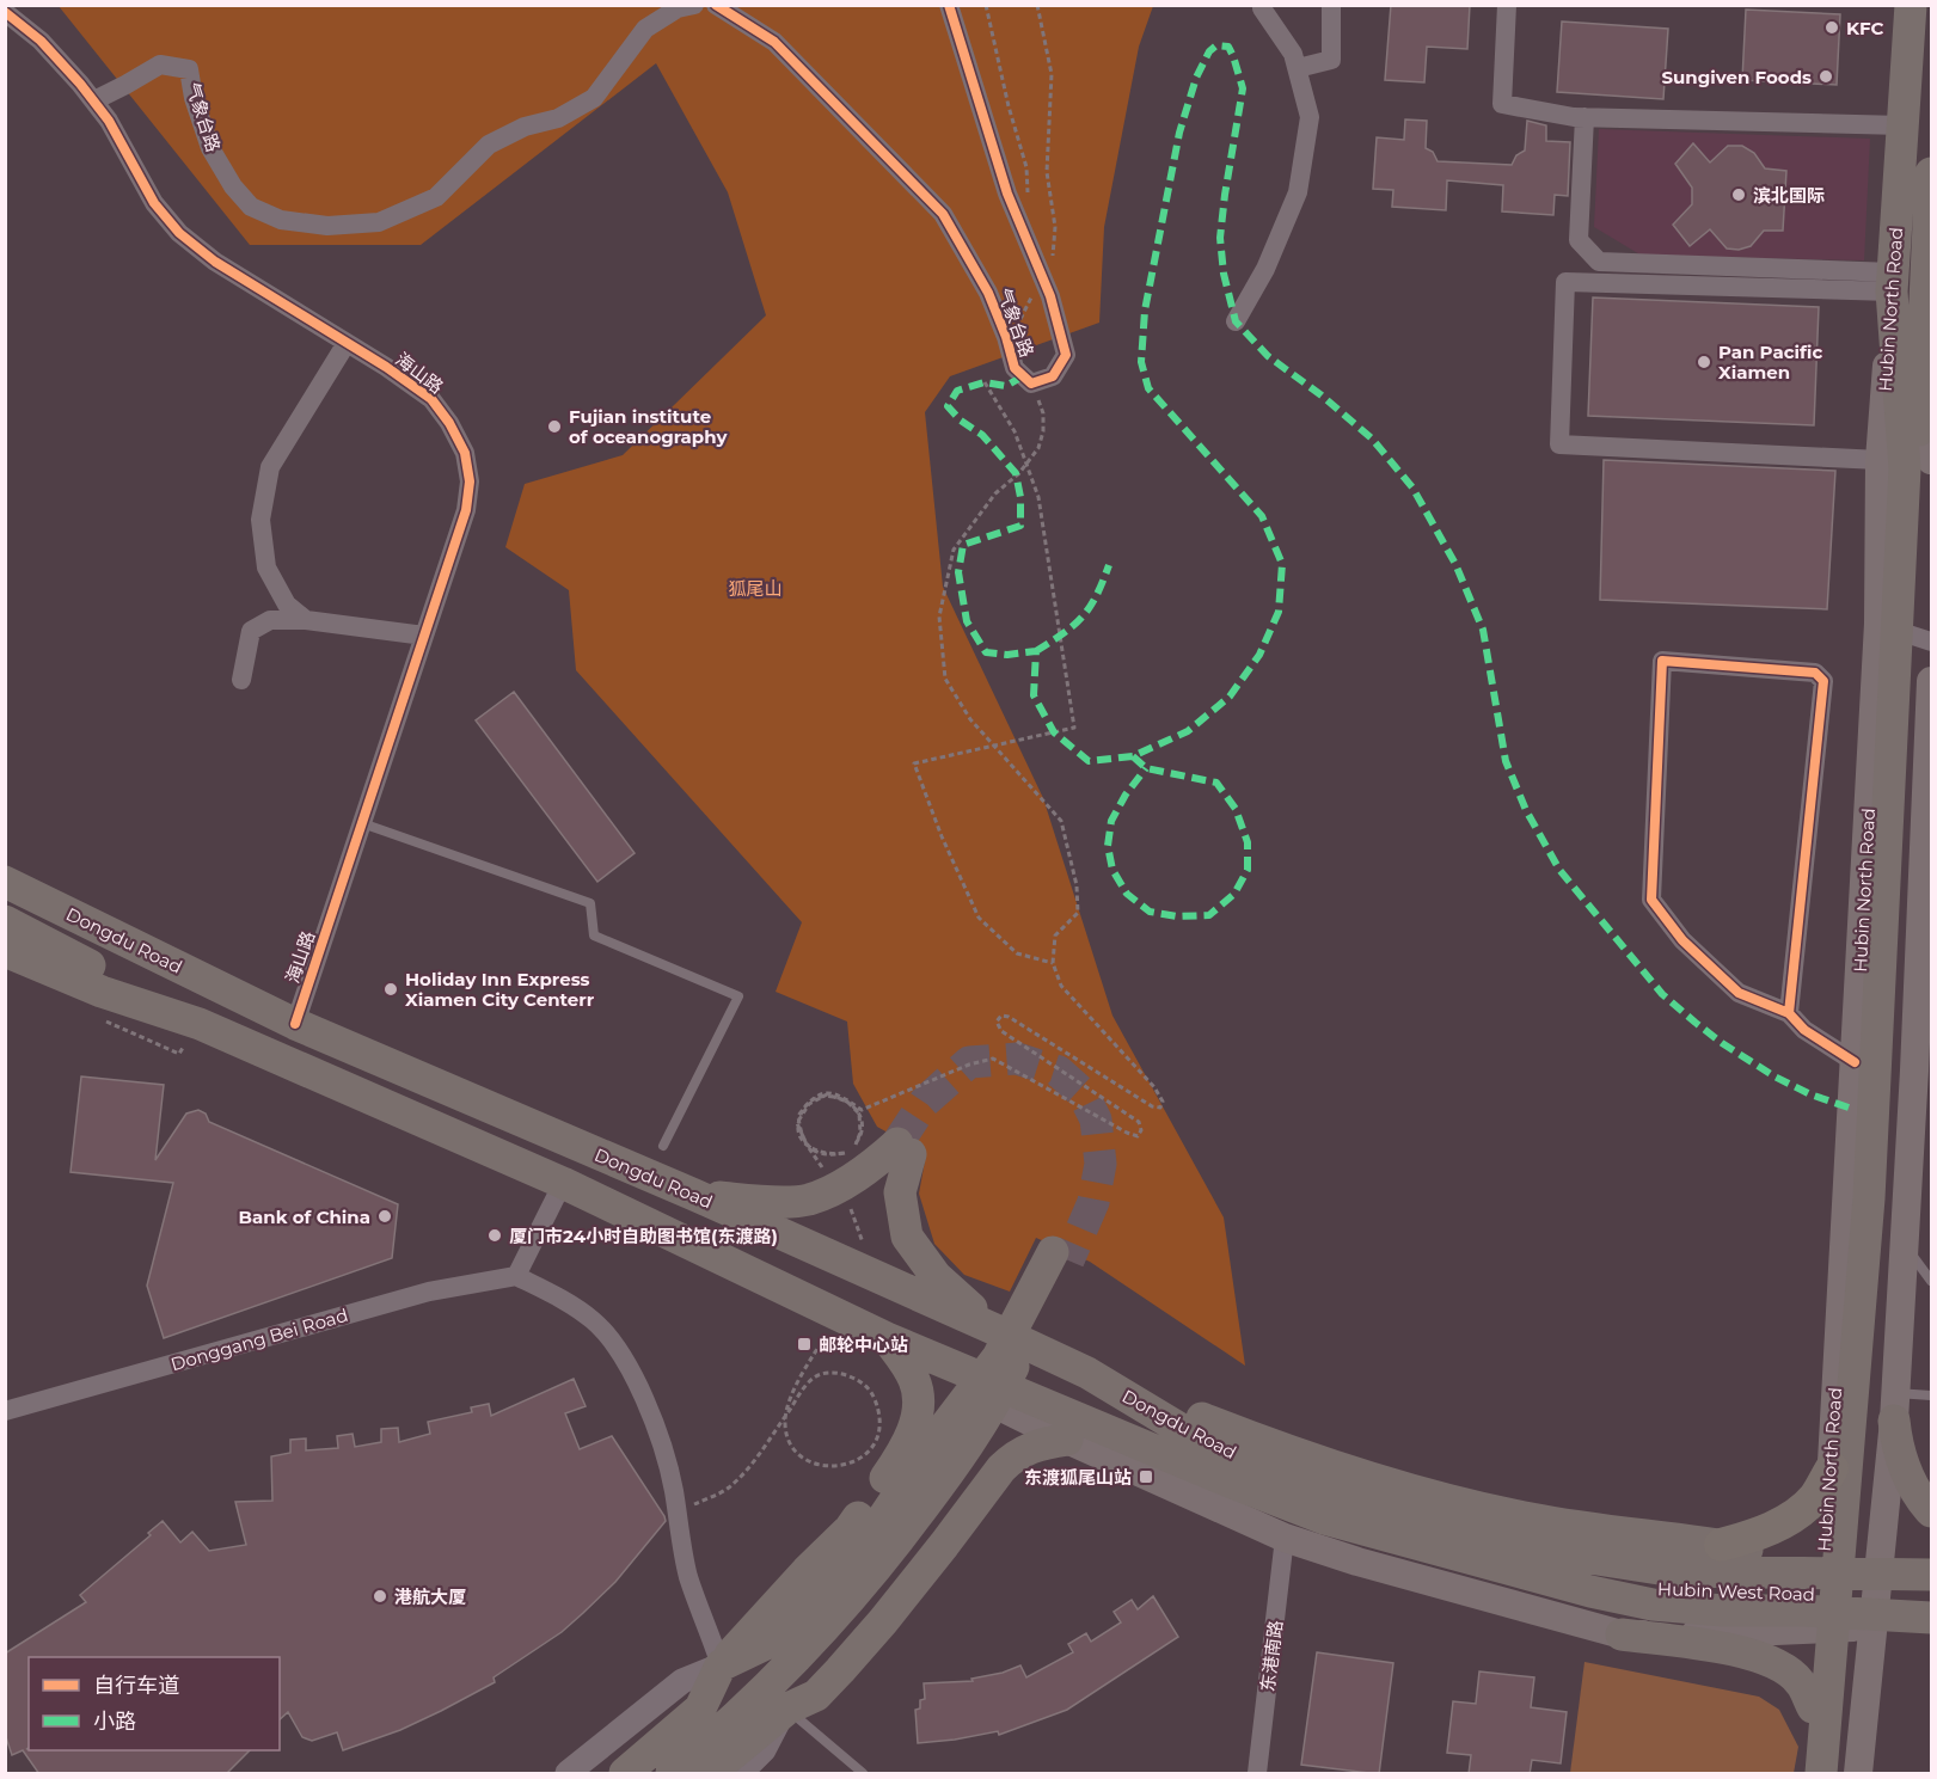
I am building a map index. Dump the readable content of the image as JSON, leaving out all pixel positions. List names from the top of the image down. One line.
{"streets":{"main road":["Hubin North Road","Dongdu Road","Hubin West Road"],"street":["气象台路","海山路","Donggang Bei Road","东港南路"]},"crossings":[["气象台路","海山路"],["海山路","Dongdu Road"],["Dongdu Road","Hubin West Road"]],"parks":["狐尾山"],"places":{"other":["KFC","Sungiven Foods","滨北国际","Pan Pacific Xiamen","Fujian institute of oceanography","Holiday Inn Express Xiamen City Centerr","Bank of China","厦门市24小时自助图书馆(东渡路)","港航大厦"],"transit":["邮轮中心站","东渡狐尾山站"]},"legend":["自行车道","小路"]}
